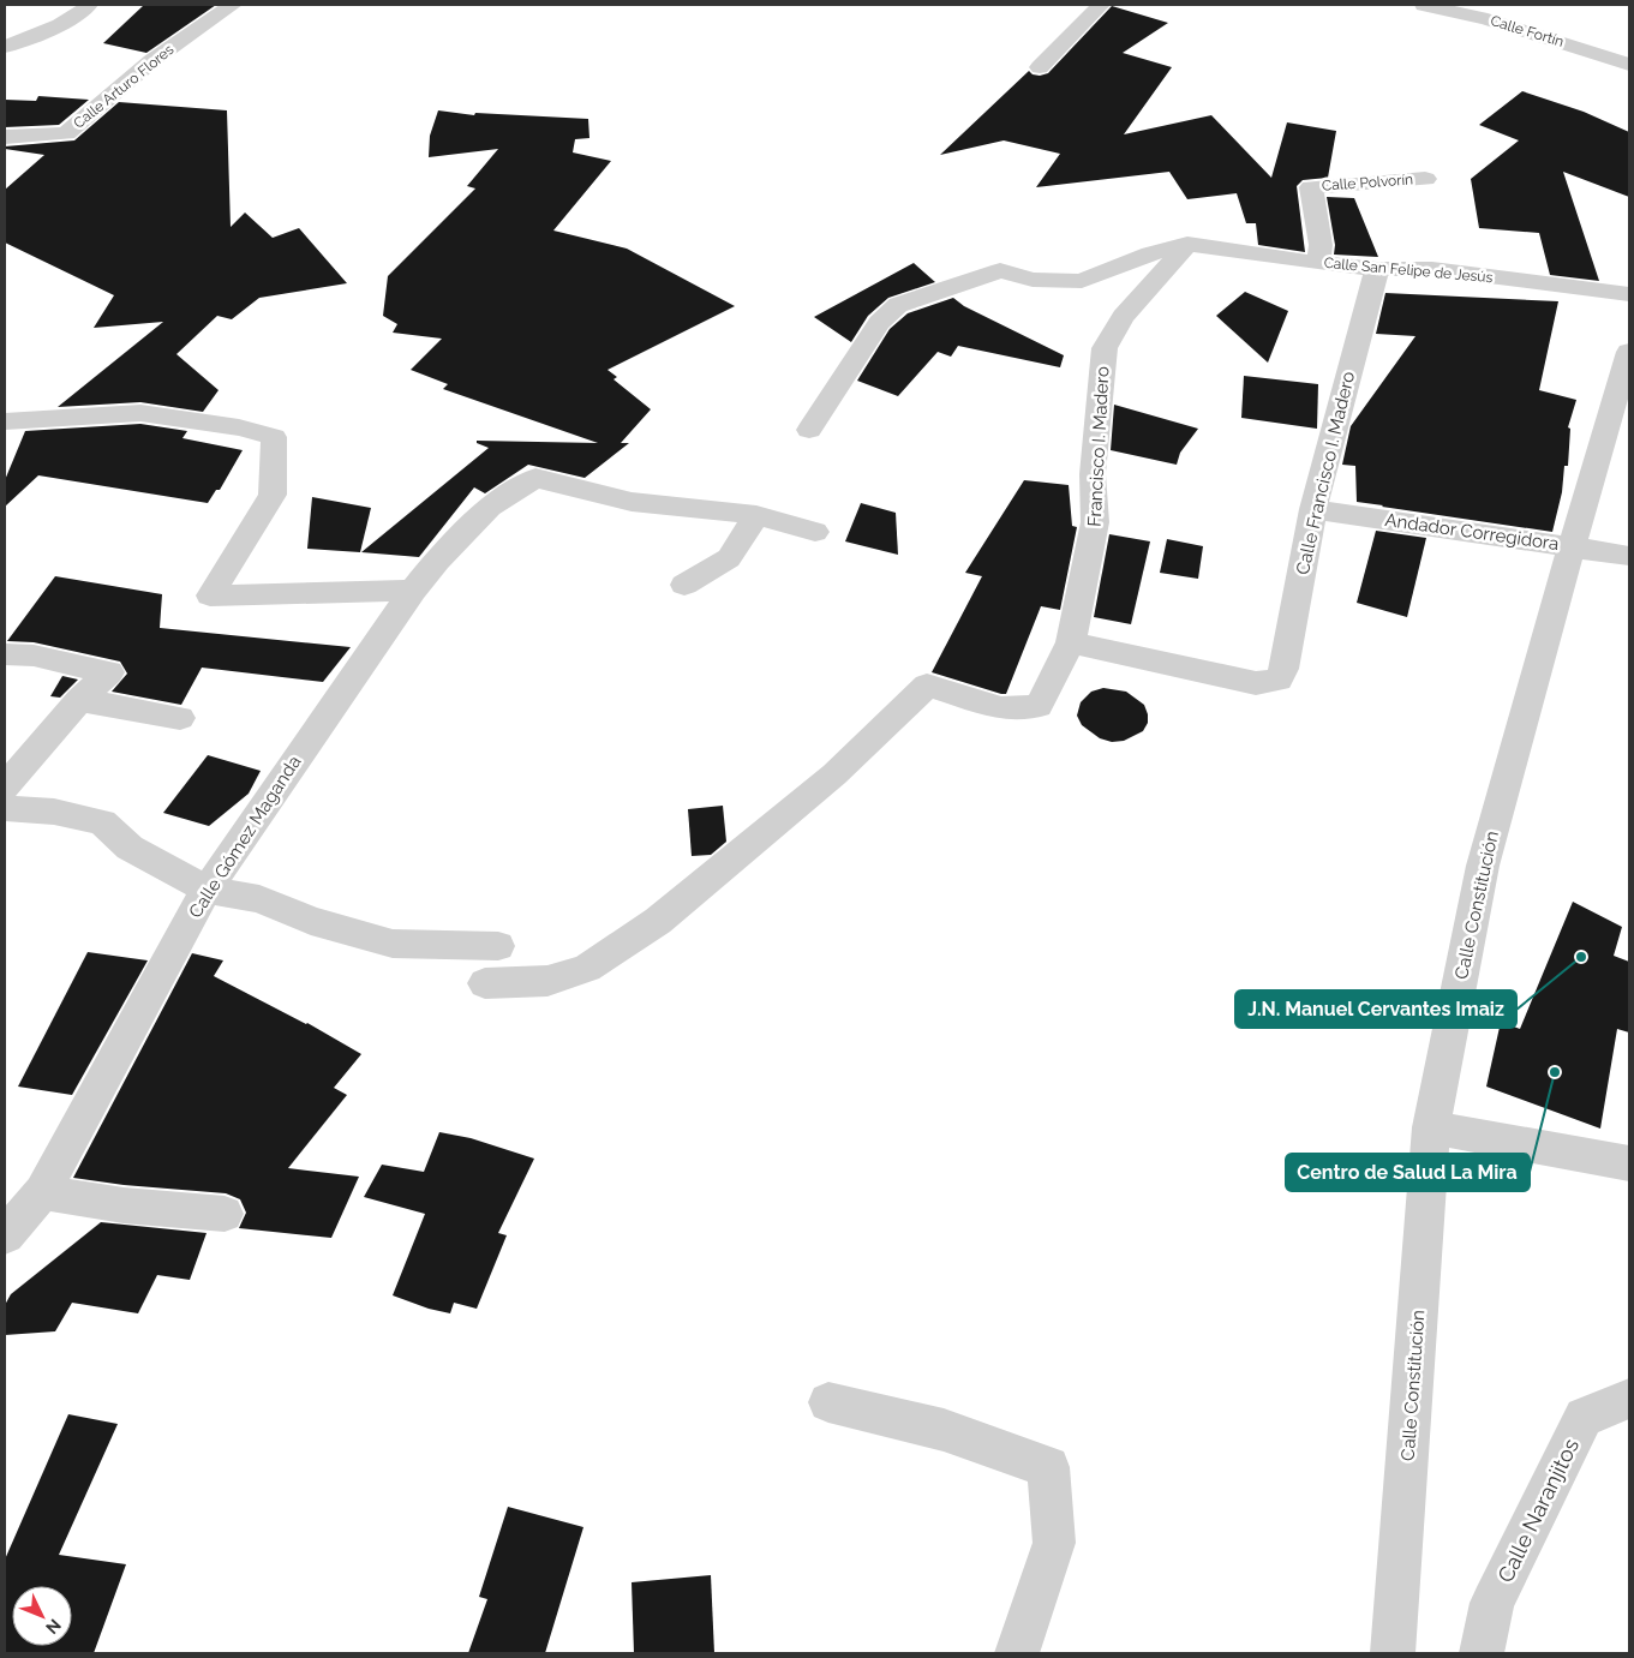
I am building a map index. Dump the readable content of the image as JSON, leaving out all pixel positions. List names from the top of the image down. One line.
{"streets":{"street":["Calle Fortín","Calle Arturo Flores","Calle Polvorín","Calle San Felipe de Jesús","Francisco I. Madero","Calle Francisco I. Madero","Andador Corregidora","Calle Gómez Maganda","Calle Constitución","Calle Naranjitos"]},"crossings":[["Calle Polvorín","Calle San Felipe de Jesús"],["Calle San Felipe de Jesús","Francisco I. Madero"],["Calle San Felipe de Jesús","Calle Francisco I. Madero"],["Francisco I. Madero","Calle Francisco I. Madero"],["Calle Francisco I. Madero","Andador Corregidora"],["Andador Corregidora","Calle Constitución"]],"places":["J.N. Manuel Cervantes Imaiz","Centro de Salud La Mira"],"north":"bottom right"}
